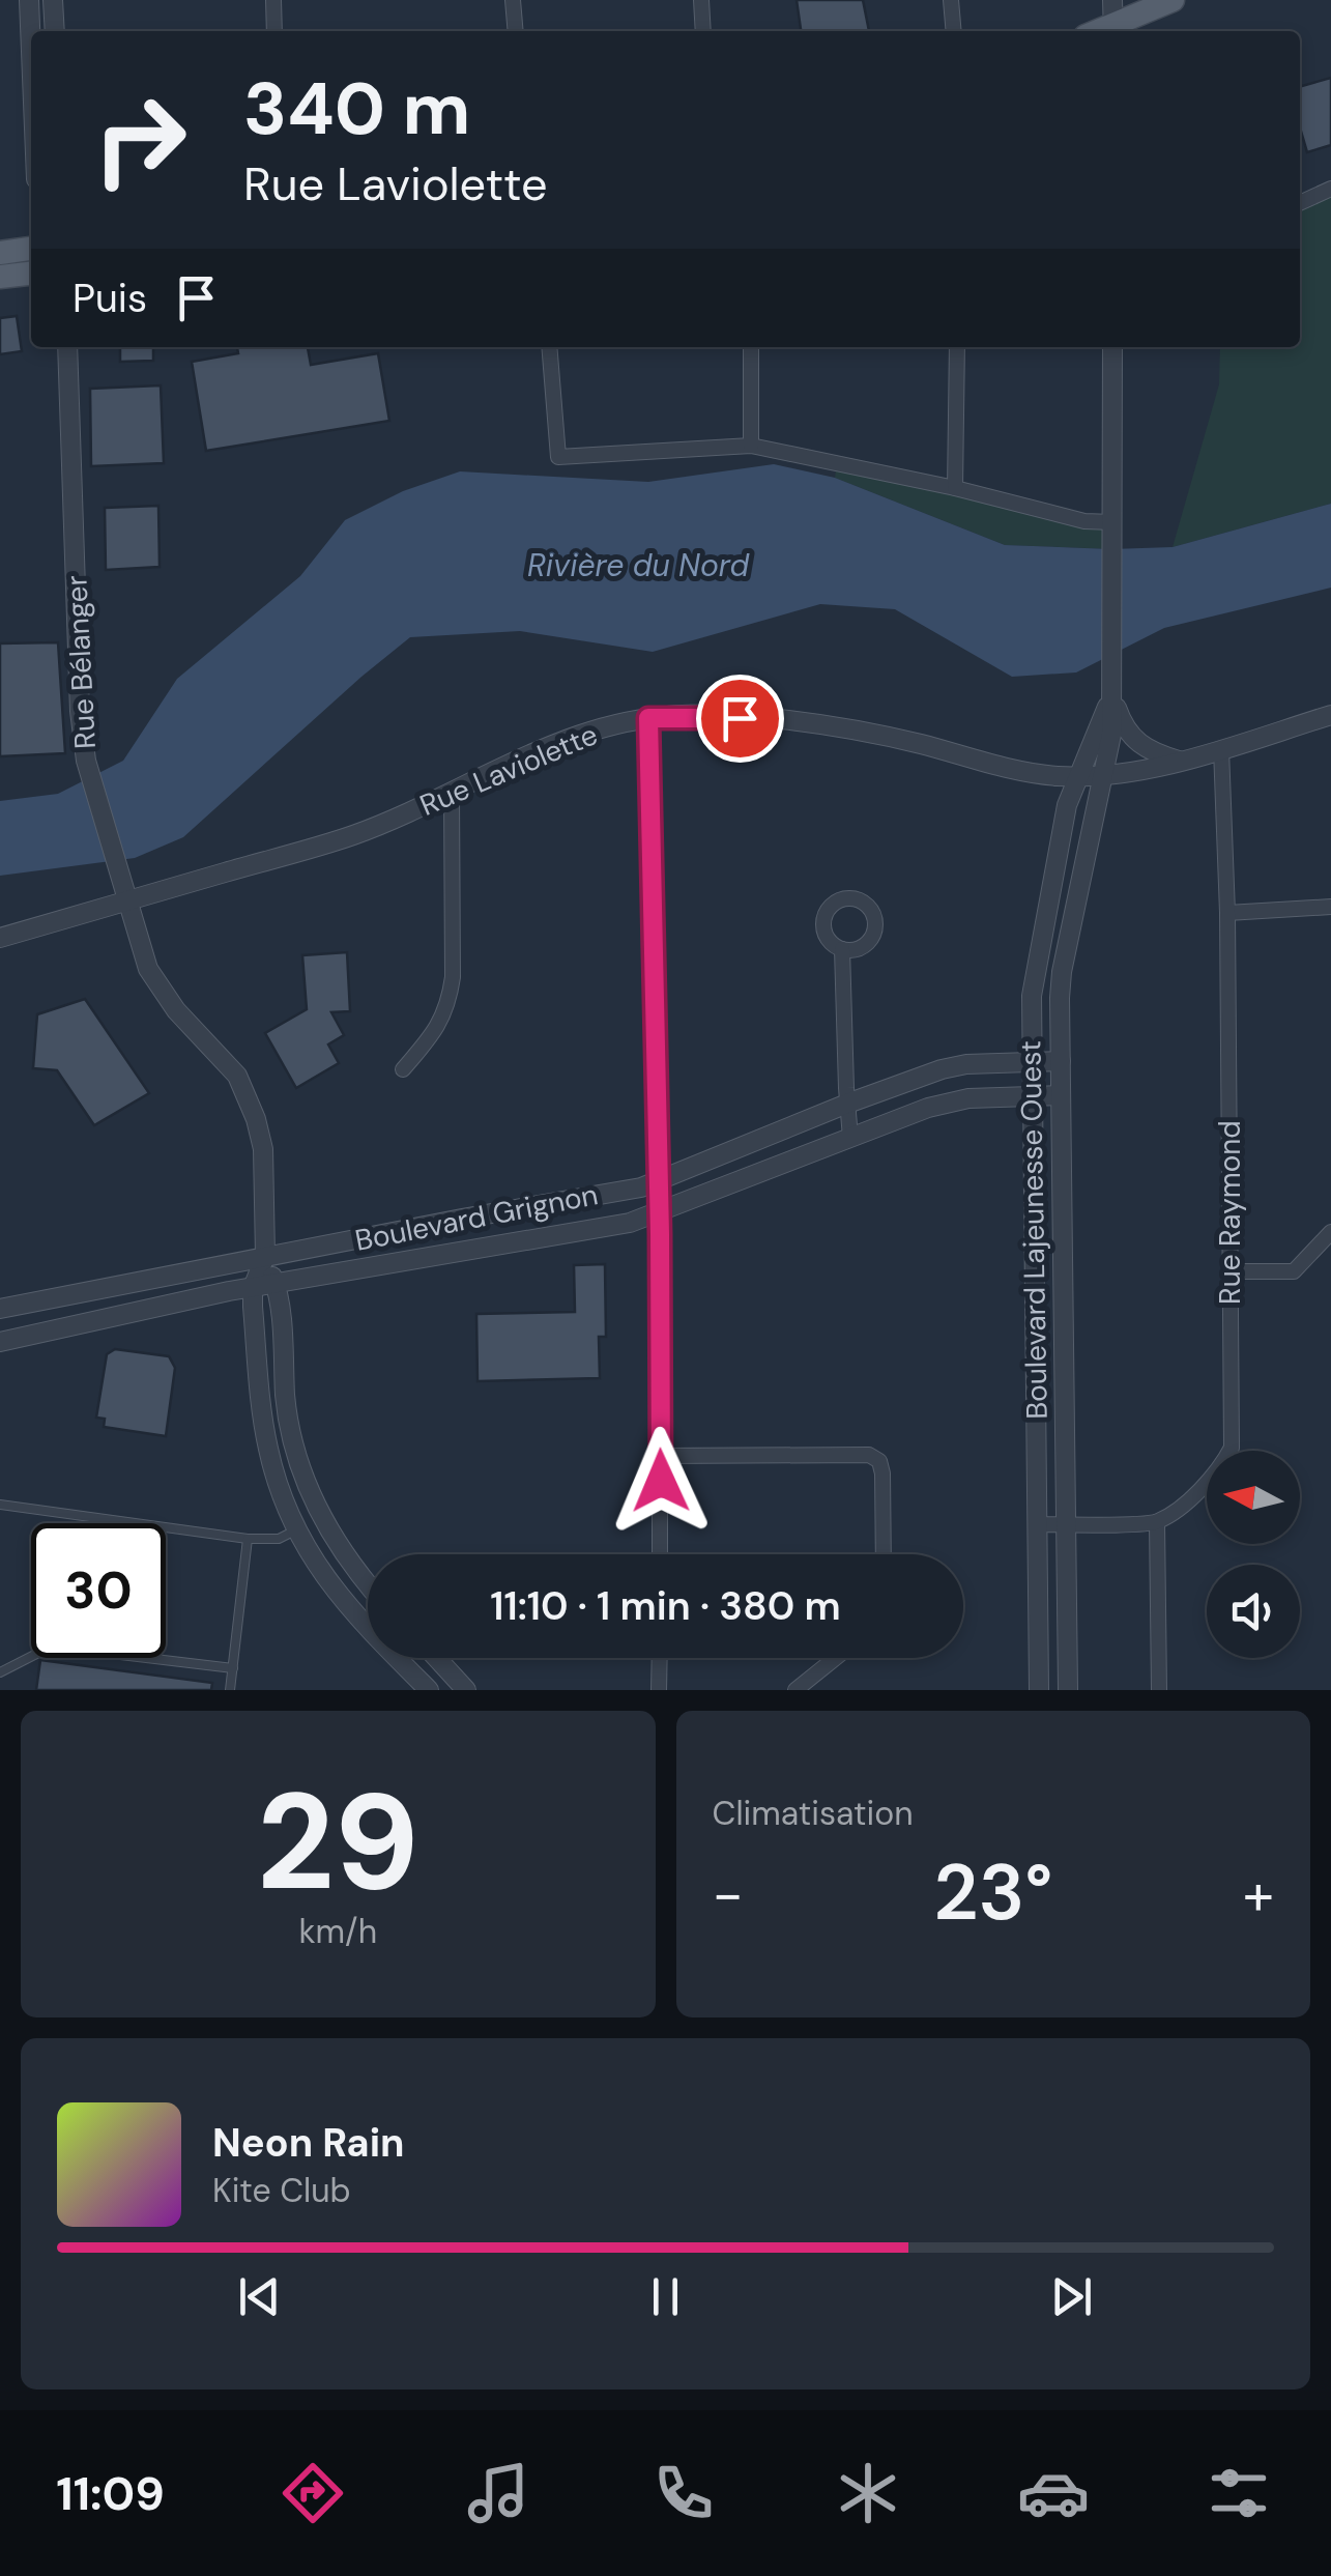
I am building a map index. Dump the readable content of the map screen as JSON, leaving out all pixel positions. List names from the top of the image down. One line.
{"streets":{"street":["Rue Bélanger","Rue Laviolette","Rue Raymond","Boulevard Grignon","Boulevard Lajeunesse Ouest"]},"crossings":[["Rue Bélanger","Rue Laviolette"],["Rue Bélanger","Boulevard Grignon"],["Rue Laviolette","Rue Raymond"],["Rue Laviolette","Boulevard Lajeunesse Ouest"],["Boulevard Grignon","Boulevard Lajeunesse Ouest"]],"water":["Rivière du Nord"],"north":"left","page":{"turn":["340 m","Rue Laviolette"],"then":"Puis","limit":"30","trip":"11:10 · 1 min · 380 m","tile":[["29","km/h"],"Climatisation"],"heat":["−","23°","+"],"song":["Neon Rain","Kite Club"],"tabs":"11:09"}}
